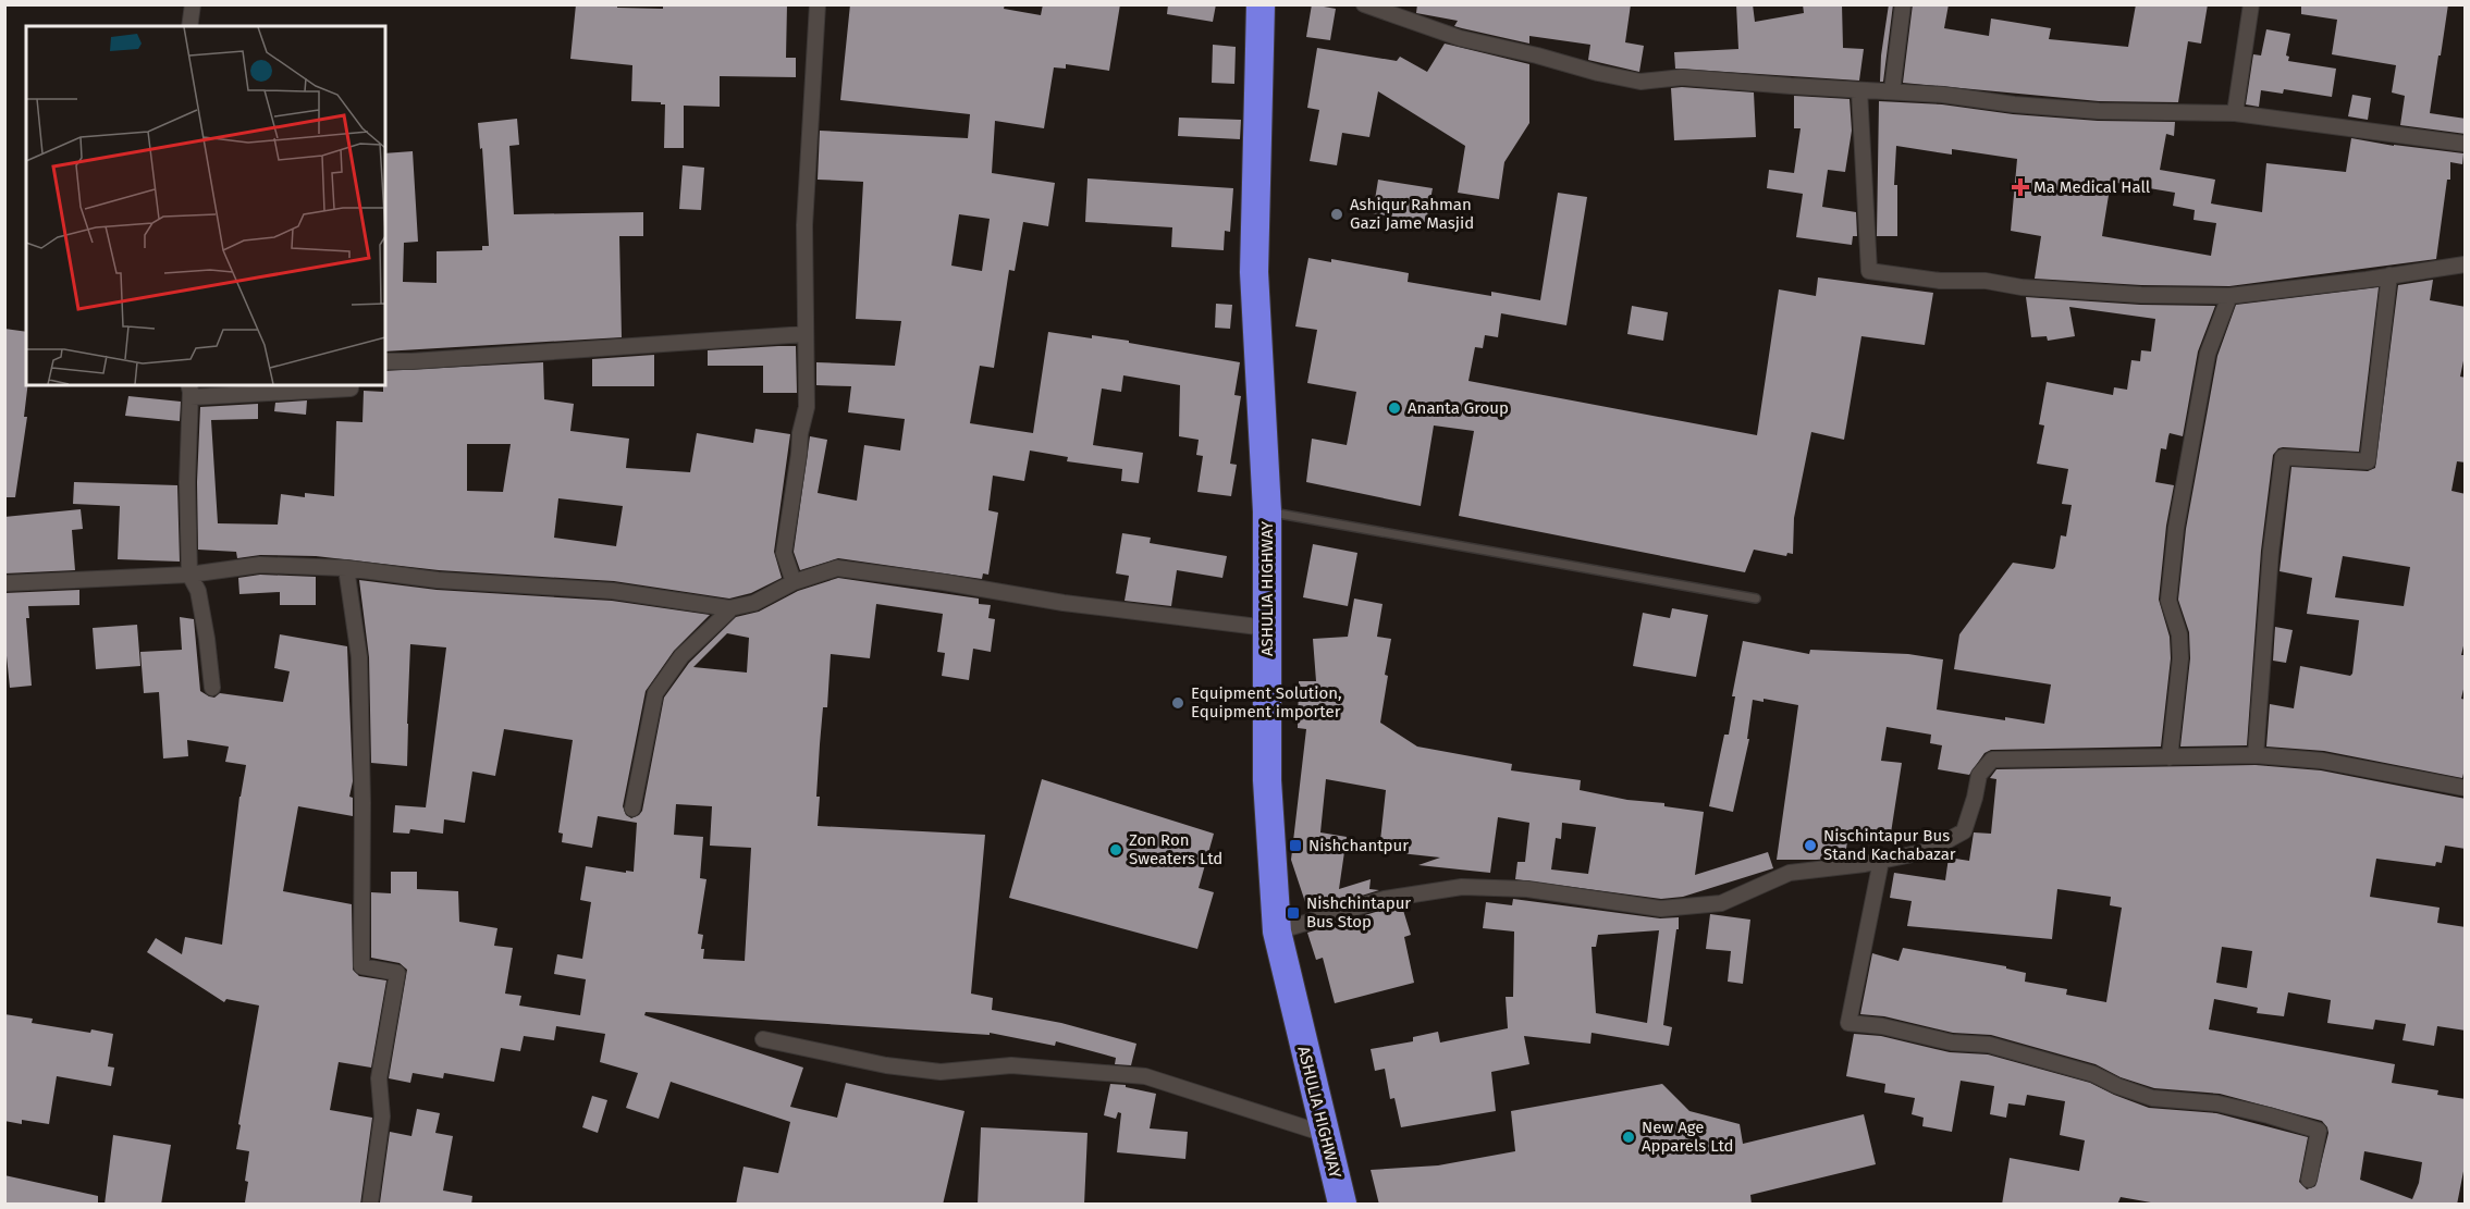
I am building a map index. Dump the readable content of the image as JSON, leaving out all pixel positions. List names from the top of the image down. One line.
{"streets":{"highway":["ASHULIA HIGHWAY"]},"places":{"health":["Ma Medical Hall"],"other":["Ashiqur Rahman Gazi Jame Masjid","Ananta Group","Equipment Solution, Equipment importer","Nischintapur Bus Stand Kachabazar","Zon Ron Sweaters Ltd","New Age Apparels Ltd"],"transit":["Nishchantpur","Nishchintapur Bus Stop"]}}
